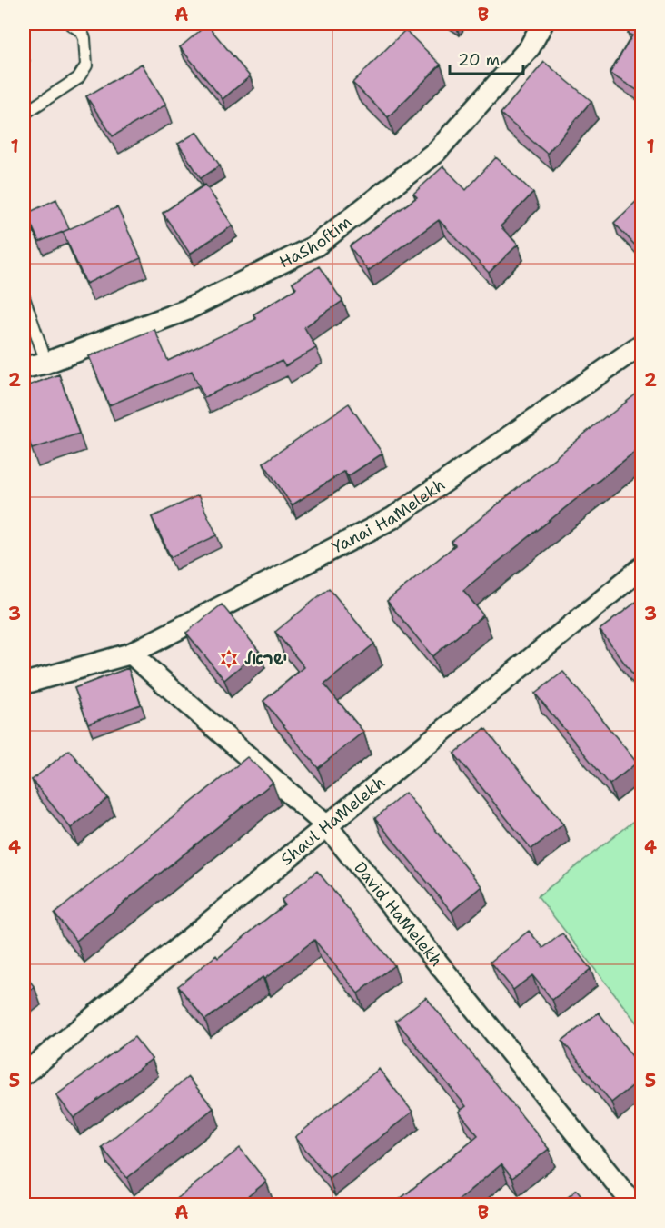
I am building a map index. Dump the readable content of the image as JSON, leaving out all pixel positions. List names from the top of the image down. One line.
{"streets":{"street":["HaShoftim","Yanai HaMelekh","Shaul HaMelekh","David HaMelekh"]},"crossings":[["Yanai HaMelekh","David HaMelekh"],["Shaul HaMelekh","David HaMelekh"]],"places":{"synagogue":["ישראל"]},"scale_bar":"20 m","grid":{"columns":["A","B"],"rows":["1","2","3","4","5"]}}
